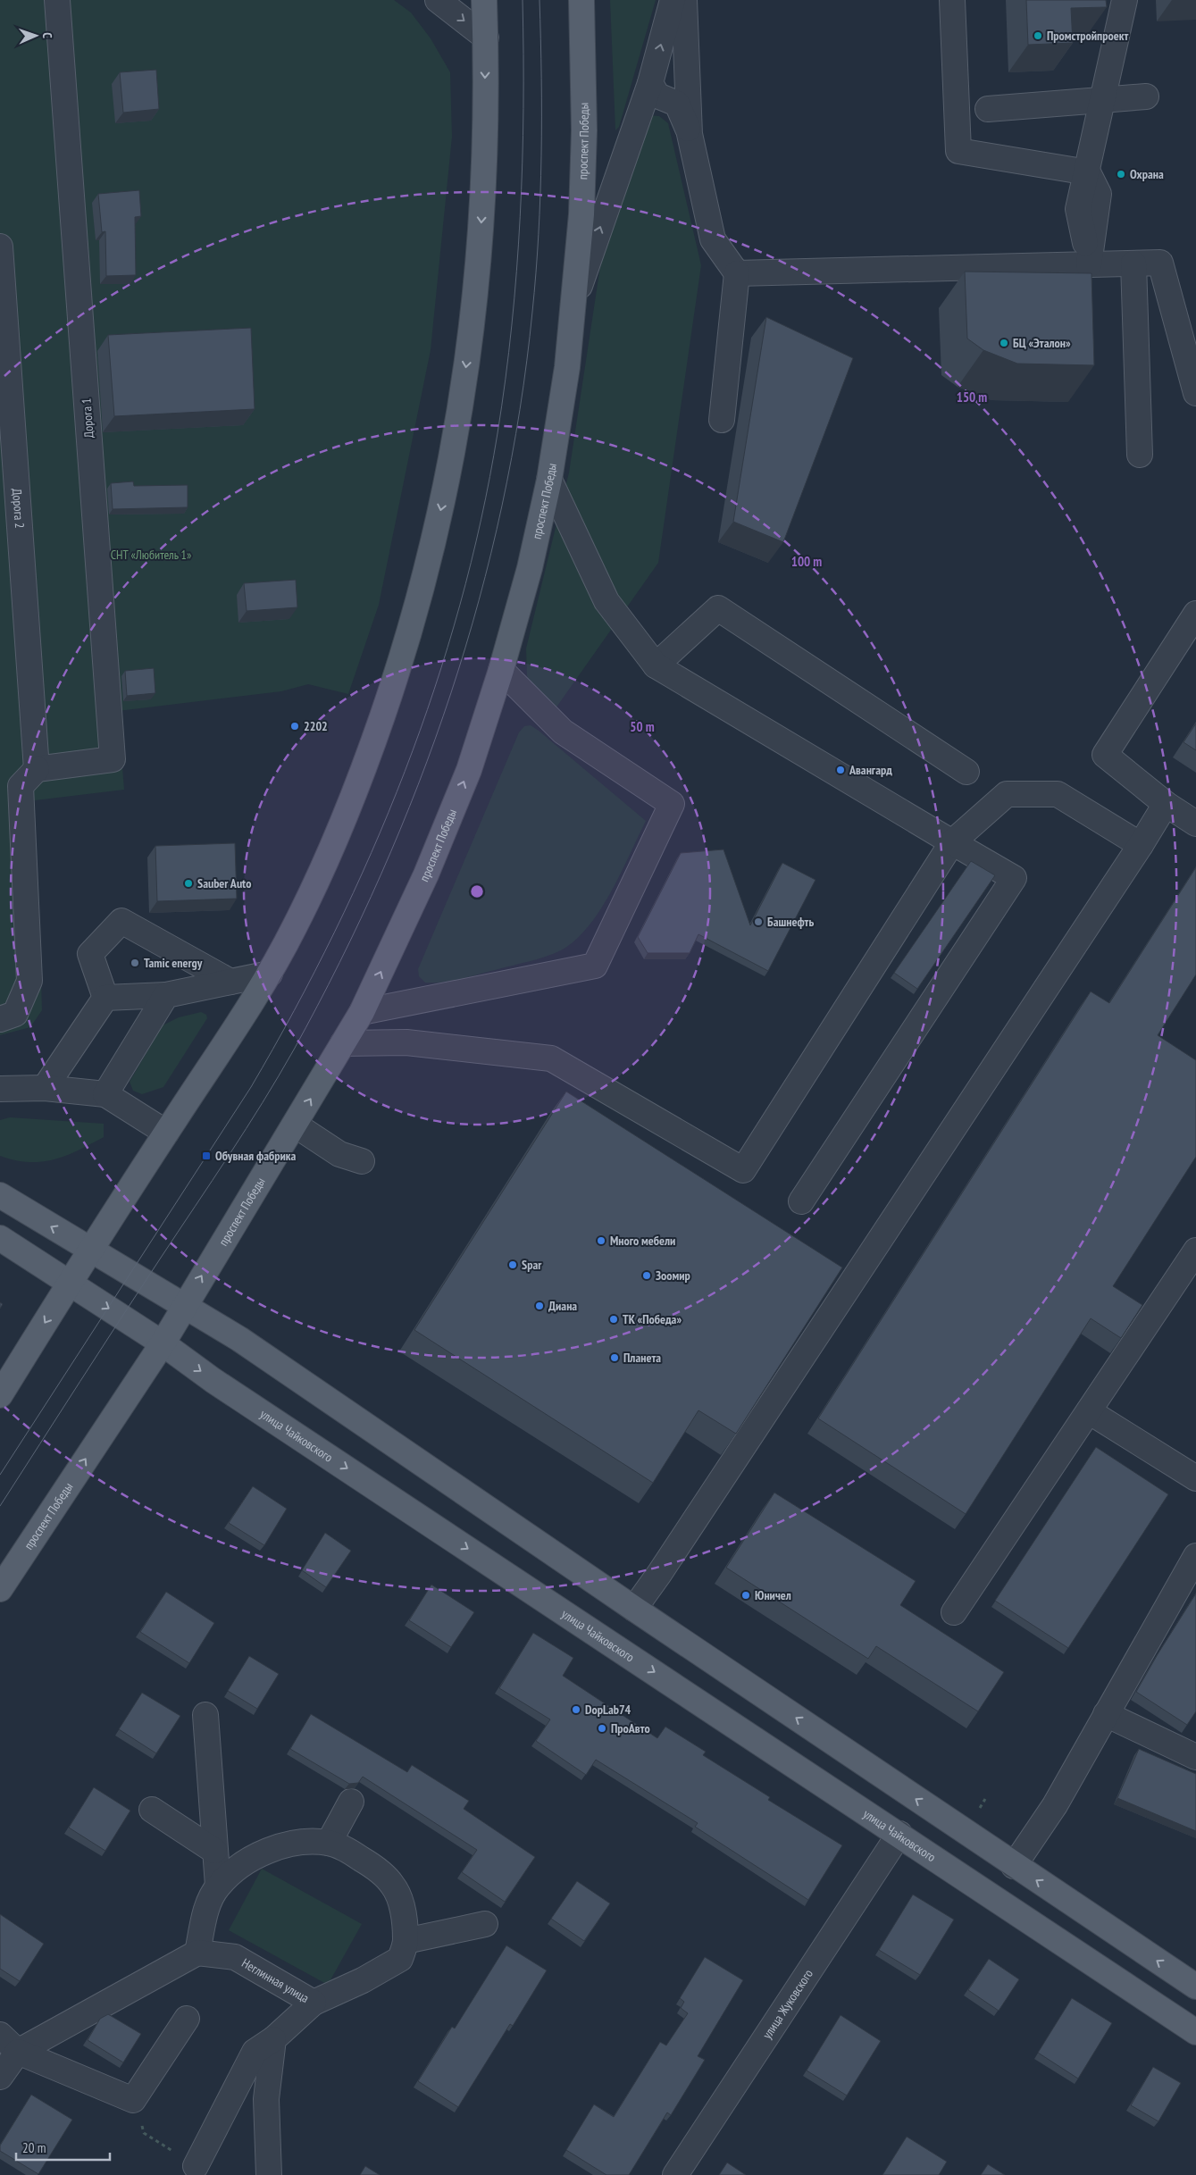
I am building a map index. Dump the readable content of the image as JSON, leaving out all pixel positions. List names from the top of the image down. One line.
{"streets":{"main road":["проспект Победы","улица Чайковского"],"street":["Дорога 1","Дорога 2","Неглинная улица","улица Жуковского"]},"crossings":[["проспект Победы","улица Чайковского"],["Дорога 1","Дорога 2"],["улица Чайковского","улица Жуковского"]],"parks":["СНТ «Любитель 1»"],"places":{"other":["Промстройпроект","Охрана","БЦ «Эталон»","2202","Авангард","Sauber Auto","Башнефть","Tamic energy","Много мебели","Spar","Зоомир","Диана","ТК «Победа»","Планета","Юничел","DopLab74","ПроАвто"],"transit":["Обувная фабрика"]},"scale_bar":"20 m","north":"right","rings":["150 m","100 m","50 m"]}
